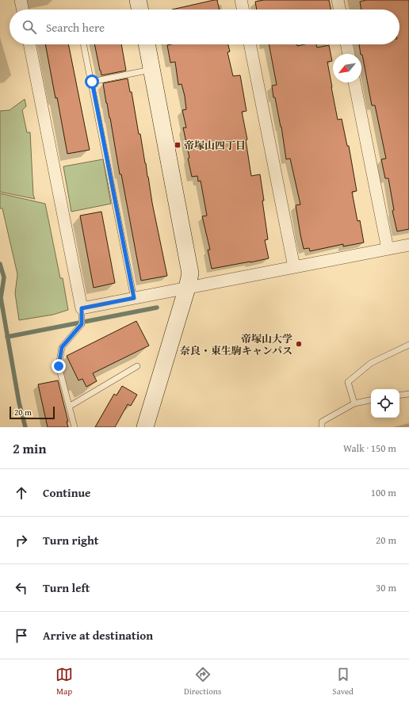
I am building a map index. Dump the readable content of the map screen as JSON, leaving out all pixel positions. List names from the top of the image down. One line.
{"places":{"transit":["帝塚山四丁目"],"other":["帝塚山大学 奈良・東生駒キャンパス"]},"scale_bar":"20 m","north":"bottom left","page":{"search":"Search here","scale":"20 m","heading":["2 min","Walk · 150 m"],"list":[["Continue","100 m"],["Turn right","20 m"],["Turn left","30 m"],"Arrive at destination"],"nav":["Map","Directions","Saved"]}}
